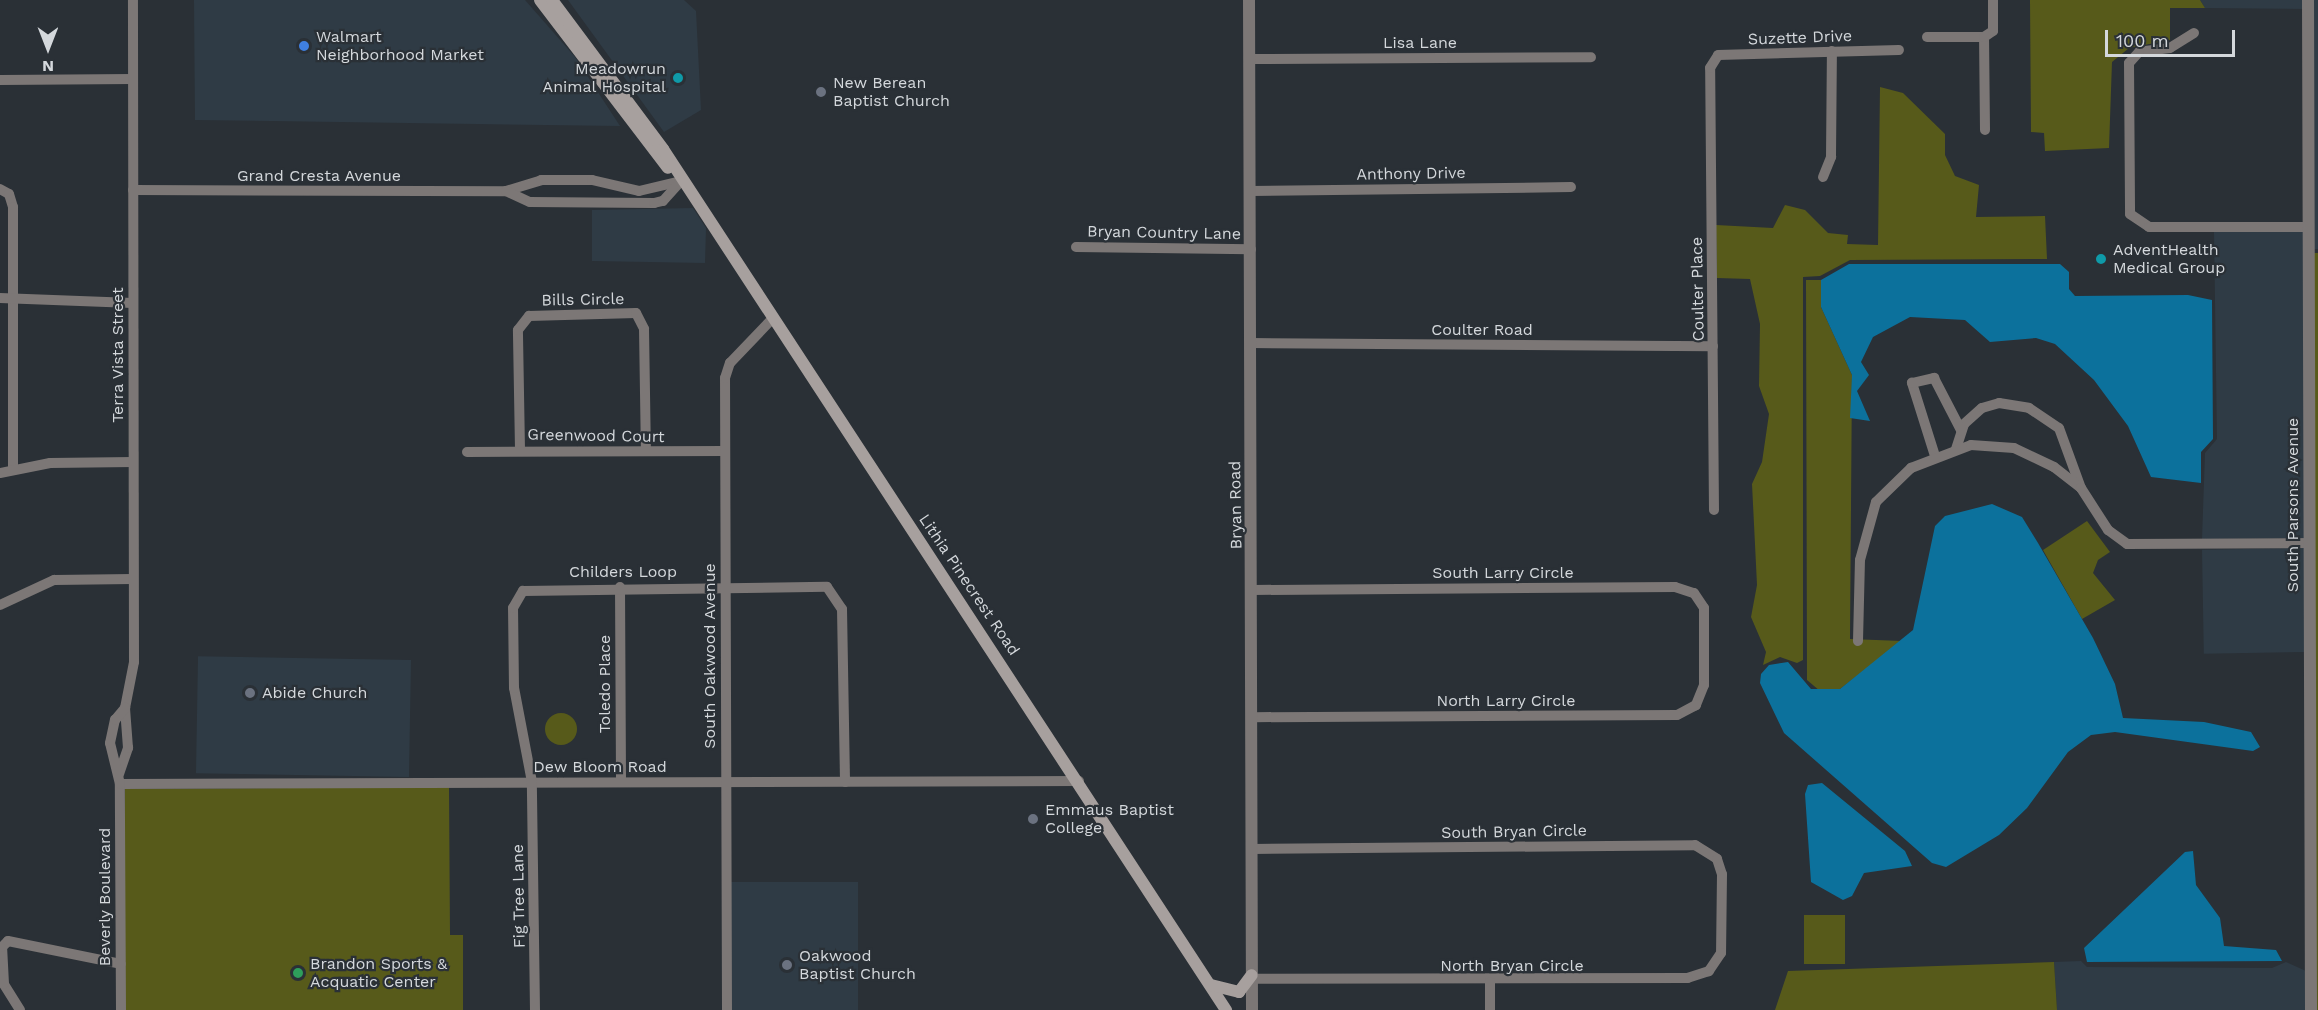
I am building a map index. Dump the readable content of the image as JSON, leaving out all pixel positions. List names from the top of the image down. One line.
{"streets":{"main road":["Lithia Pinecrest Road"],"street":["Suzette Drive","Lisa Lane","Anthony Drive","Grand Cresta Avenue","Bryan Country Lane","Coulter Place","Bills Circle","Coulter Road","Terra Vista Street","Greenwood Court","Bryan Road","South Parsons Avenue","Childers Loop","South Larry Circle","South Oakwood Avenue","Toledo Place","North Larry Circle","Dew Bloom Road","South Bryan Circle","Fig Tree Lane","Beverly Boulevard","North Bryan Circle"]},"crossings":[["Suzette Drive","Coulter Place"],["Lisa Lane","Bryan Road"],["Anthony Drive","Bryan Road"],["Grand Cresta Avenue","Terra Vista Street"],["Grand Cresta Avenue","Lithia Pinecrest Road"],["Bryan Country Lane","Bryan Road"],["Coulter Place","Coulter Road"],["Bills Circle","Greenwood Court"],["Coulter Road","Bryan Road"],["Terra Vista Street","Dew Bloom Road"],["Terra Vista Street","Beverly Boulevard"],["Greenwood Court","South Oakwood Avenue"],["Bryan Road","South Larry Circle"],["Bryan Road","North Larry Circle"],["Bryan Road","South Bryan Circle"],["Bryan Road","North Bryan Circle"],["Childers Loop","South Oakwood Avenue"],["Childers Loop","Toledo Place"],["Childers Loop","Dew Bloom Road"],["Childers Loop","Fig Tree Lane"],["South Larry Circle","North Larry Circle"],["Lithia Pinecrest Road","South Oakwood Avenue"],["Lithia Pinecrest Road","Dew Bloom Road"],["South Oakwood Avenue","Dew Bloom Road"],["Toledo Place","Dew Bloom Road"],["Dew Bloom Road","Fig Tree Lane"],["Dew Bloom Road","Beverly Boulevard"],["South Bryan Circle","North Bryan Circle"]],"places":["Walmart Neighborhood Market","Meadowrun Animal Hospital","New Berean Baptist Church","AdventHealth Medical Group","Abide Church","Emmaus Baptist College","Oakwood Baptist Church","Brandon Sports & Acquatic Center"],"scale_bar":"100 m","north":"bottom"}
